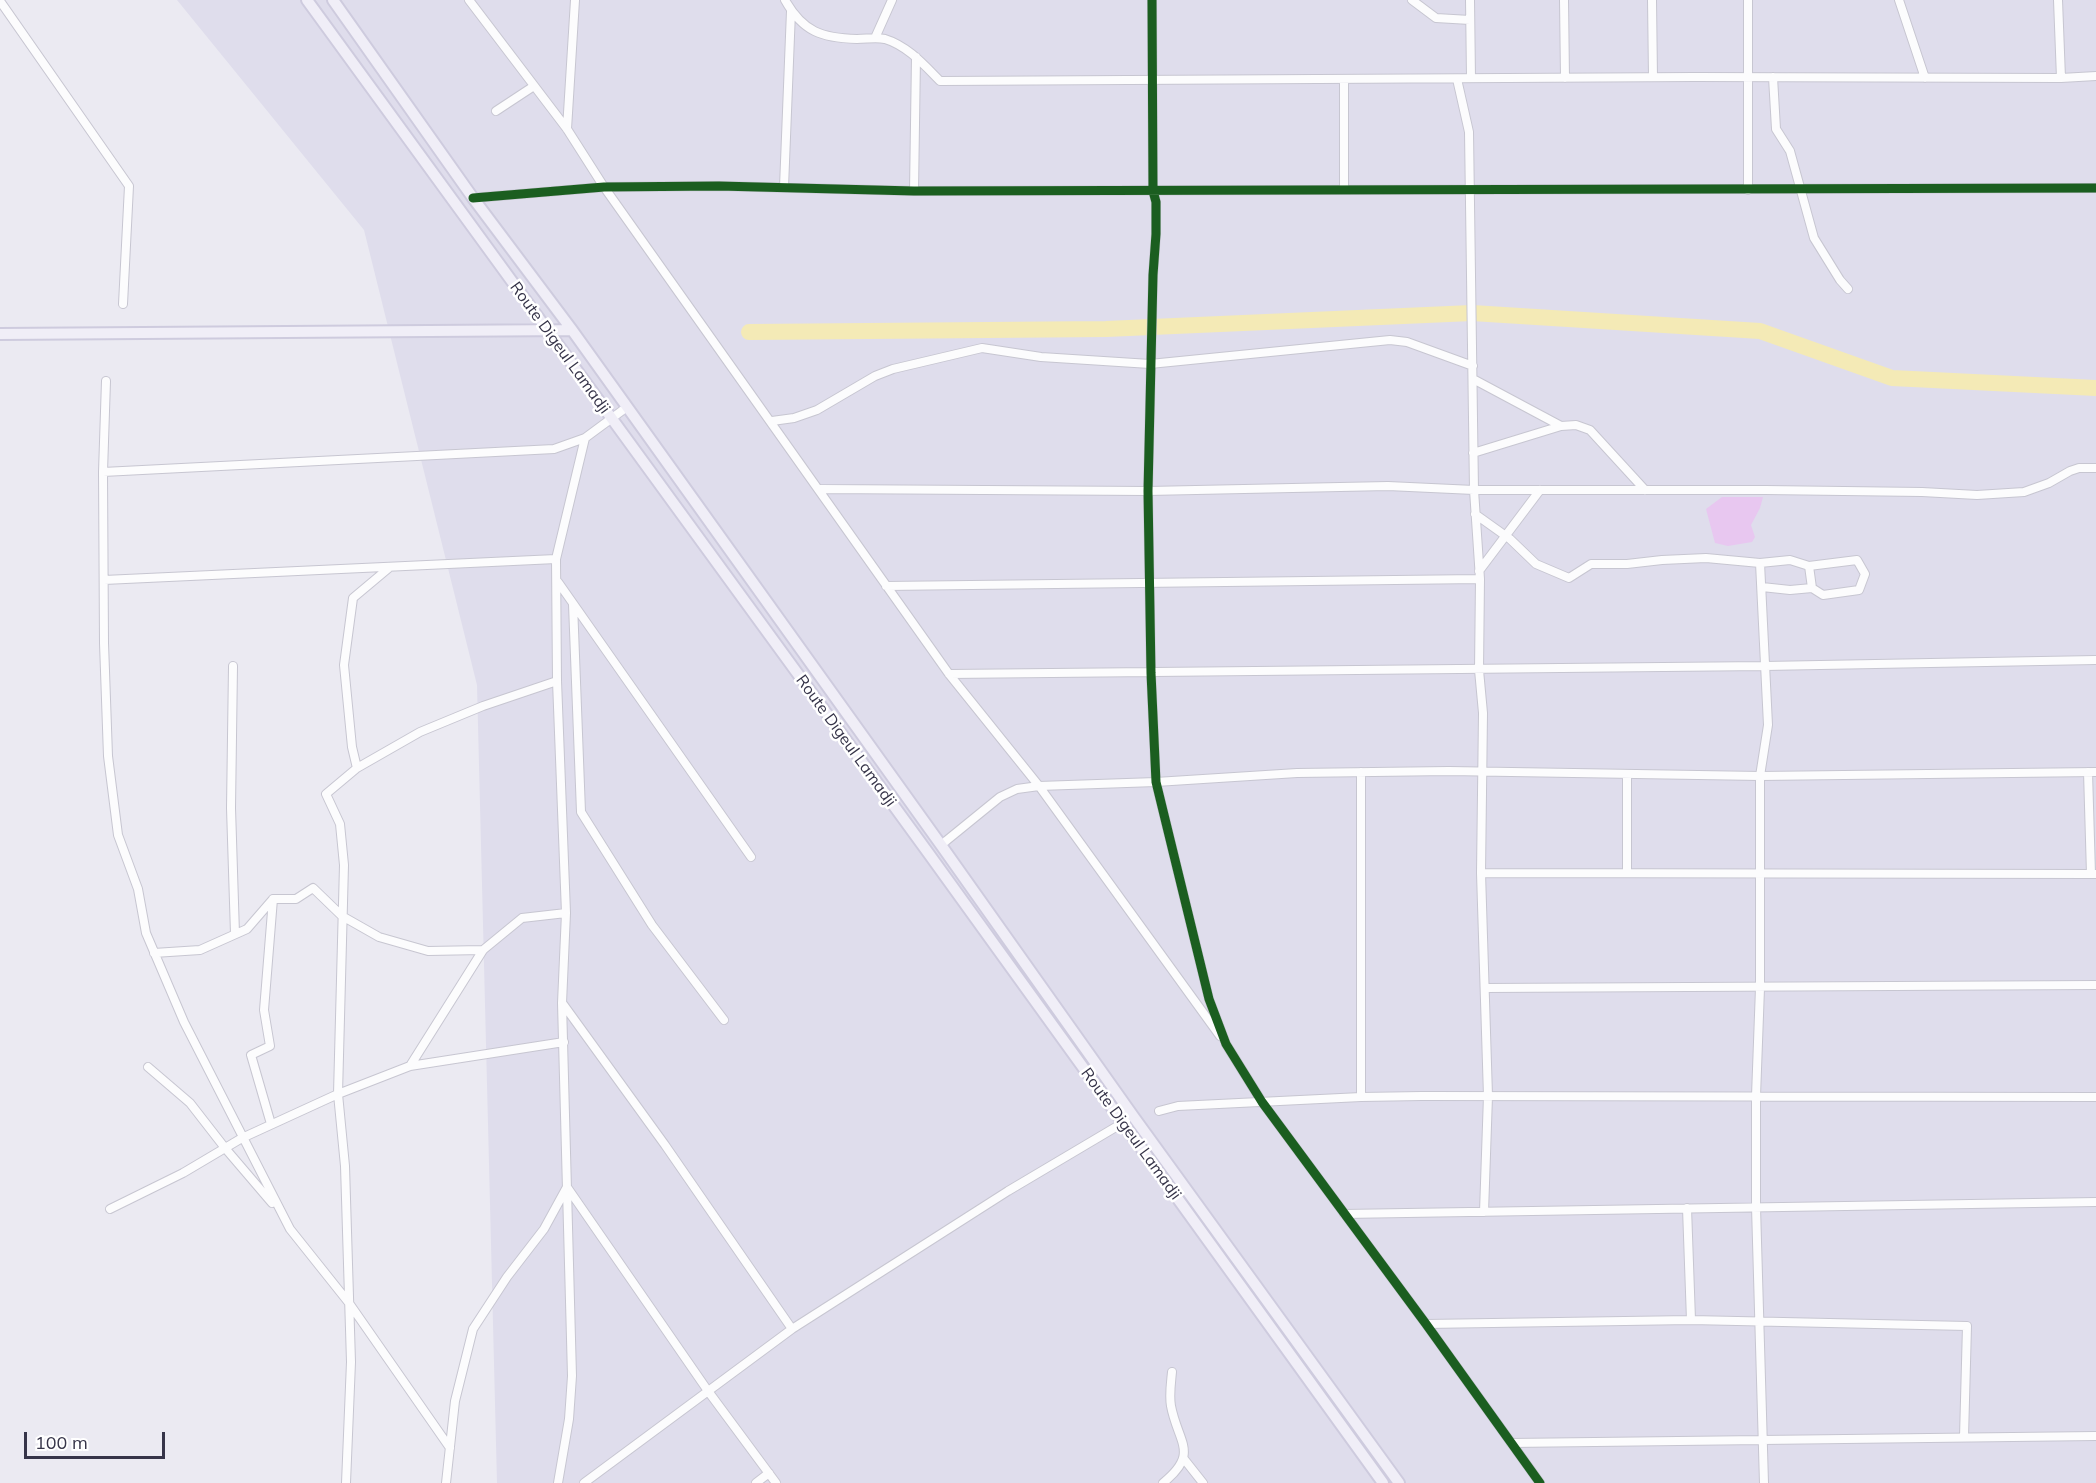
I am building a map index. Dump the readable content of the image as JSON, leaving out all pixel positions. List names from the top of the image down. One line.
{"streets":{"main road":["Route Digeul Lamadji"]},"scale_bar":"100 m"}
